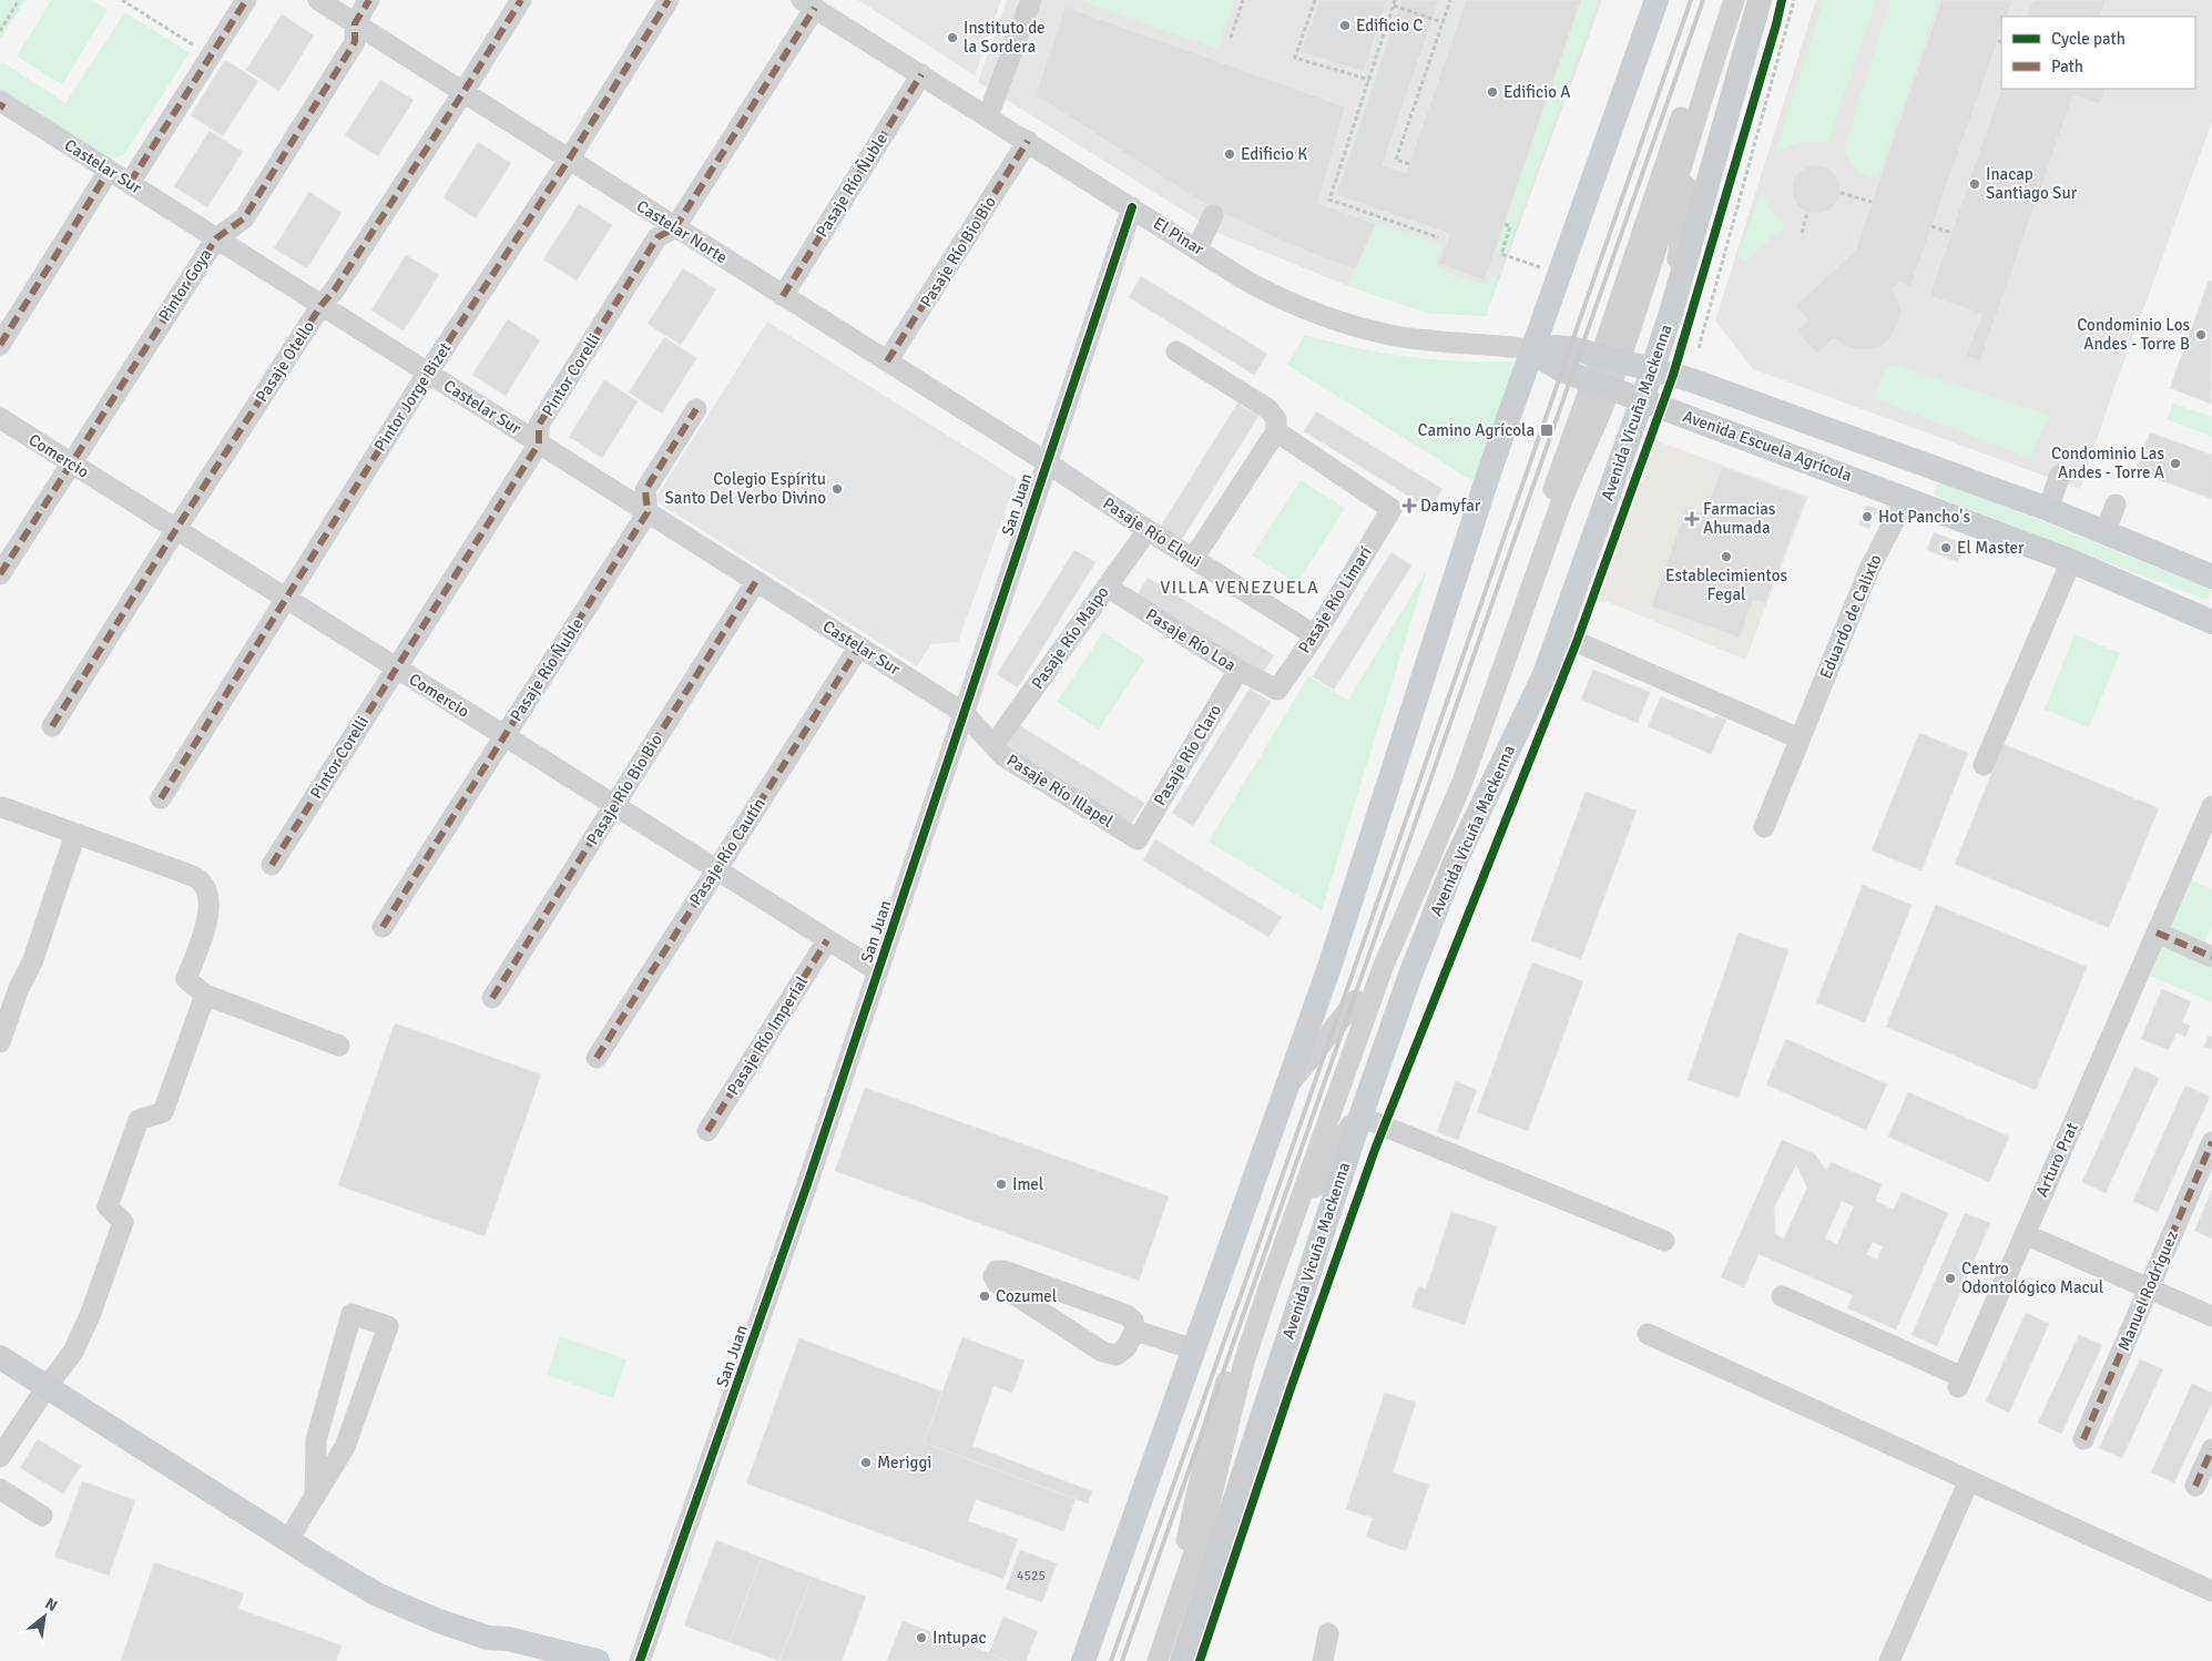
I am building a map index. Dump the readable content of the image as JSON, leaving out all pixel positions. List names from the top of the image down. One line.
{"streets":{"main road":["Avenida Vicuña Mackenna","Avenida Escuela Agrícola"],"street":["Castelar Sur","Pasaje Río Ñuble","Castelar Norte","El Pinar","Pasaje Río Bio Bio","Pintor Goya","Pasaje Otello","Pintor Corelli","Pintor Jorge Bizet","Comercio","San Juan","Pasaje Río Elqui","Pasaje Río Limarí","Eduardo de Calixto","Pasaje Río Maipo","Pasaje Río Loa","Pasaje Río Claro","Pasaje Río Illapel","Pasaje Río Cautín","Pasaje Río Imperial","Arturo Prat","Manuel Rodríguez"]},"crossings":[["Castelar Sur","Pasaje Río Ñuble"],["Castelar Sur","Pasaje Río Bio Bio"],["Castelar Sur","Pintor Goya"],["Castelar Sur","Pasaje Otello"],["Castelar Sur","Pintor Corelli"],["Castelar Sur","Pintor Jorge Bizet"],["Castelar Sur","San Juan"],["Castelar Sur","Pasaje Río Illapel"],["Castelar Sur","Pasaje Río Cautín"],["Pasaje Río Ñuble","Castelar Norte"],["Pasaje Río Ñuble","El Pinar"],["Pasaje Río Ñuble","Comercio"],["Castelar Norte","Pasaje Río Bio Bio"],["Castelar Norte","Pintor Goya"],["Castelar Norte","Pasaje Otello"],["Castelar Norte","Pintor Corelli"],["Castelar Norte","Pintor Jorge Bizet"],["Castelar Norte","San Juan"],["Castelar Norte","Pasaje Río Elqui"],["El Pinar","Pasaje Río Bio Bio"],["El Pinar","Pintor Corelli"],["El Pinar","Avenida Escuela Agrícola"],["El Pinar","San Juan"],["Pasaje Río Bio Bio","Comercio"],["Pintor Goya","Comercio"],["Pasaje Otello","Comercio"],["Pintor Corelli","Comercio"],["Pintor Jorge Bizet","Comercio"],["Avenida Vicuña Mackenna","Avenida Escuela Agrícola"],["Avenida Escuela Agrícola","Eduardo de Calixto"],["Comercio","San Juan"],["Comercio","Pasaje Río Cautín"],["Comercio","Pasaje Río Imperial"],["San Juan","Pasaje Río Elqui"],["San Juan","Pasaje Río Illapel"],["Pasaje Río Elqui","Pasaje Río Limarí"],["Pasaje Río Elqui","Pasaje Río Maipo"],["Pasaje Río Limarí","Pasaje Río Loa"],["Pasaje Río Maipo","Pasaje Río Loa"],["Pasaje Río Maipo","Pasaje Río Illapel"],["Pasaje Río Loa","Pasaje Río Claro"],["Pasaje Río Claro","Pasaje Río Illapel"]],"districts":["VILLA VENEZUELA"],"places":{"other":["Edificio C","Instituto de la Sordera","Edificio A","Edificio K","Inacap Santiago Sur","Condominio Los Andes - Torre B","Condominio Las Andes - Torre A","Colegio Espíritu Santo Del Verbo Divino","Hot Pancho's","El Master","Establecimientos Fegal","Imel","Centro Odontológico Macul","Cozumel","Meriggi","Intupac"],"transit":["Camino Agrícola"],"health":["Damyfar","Farmacias Ahumada"]},"house_numbers":["4525"],"legend":["Cycle path","Path"],"north":"top right"}
